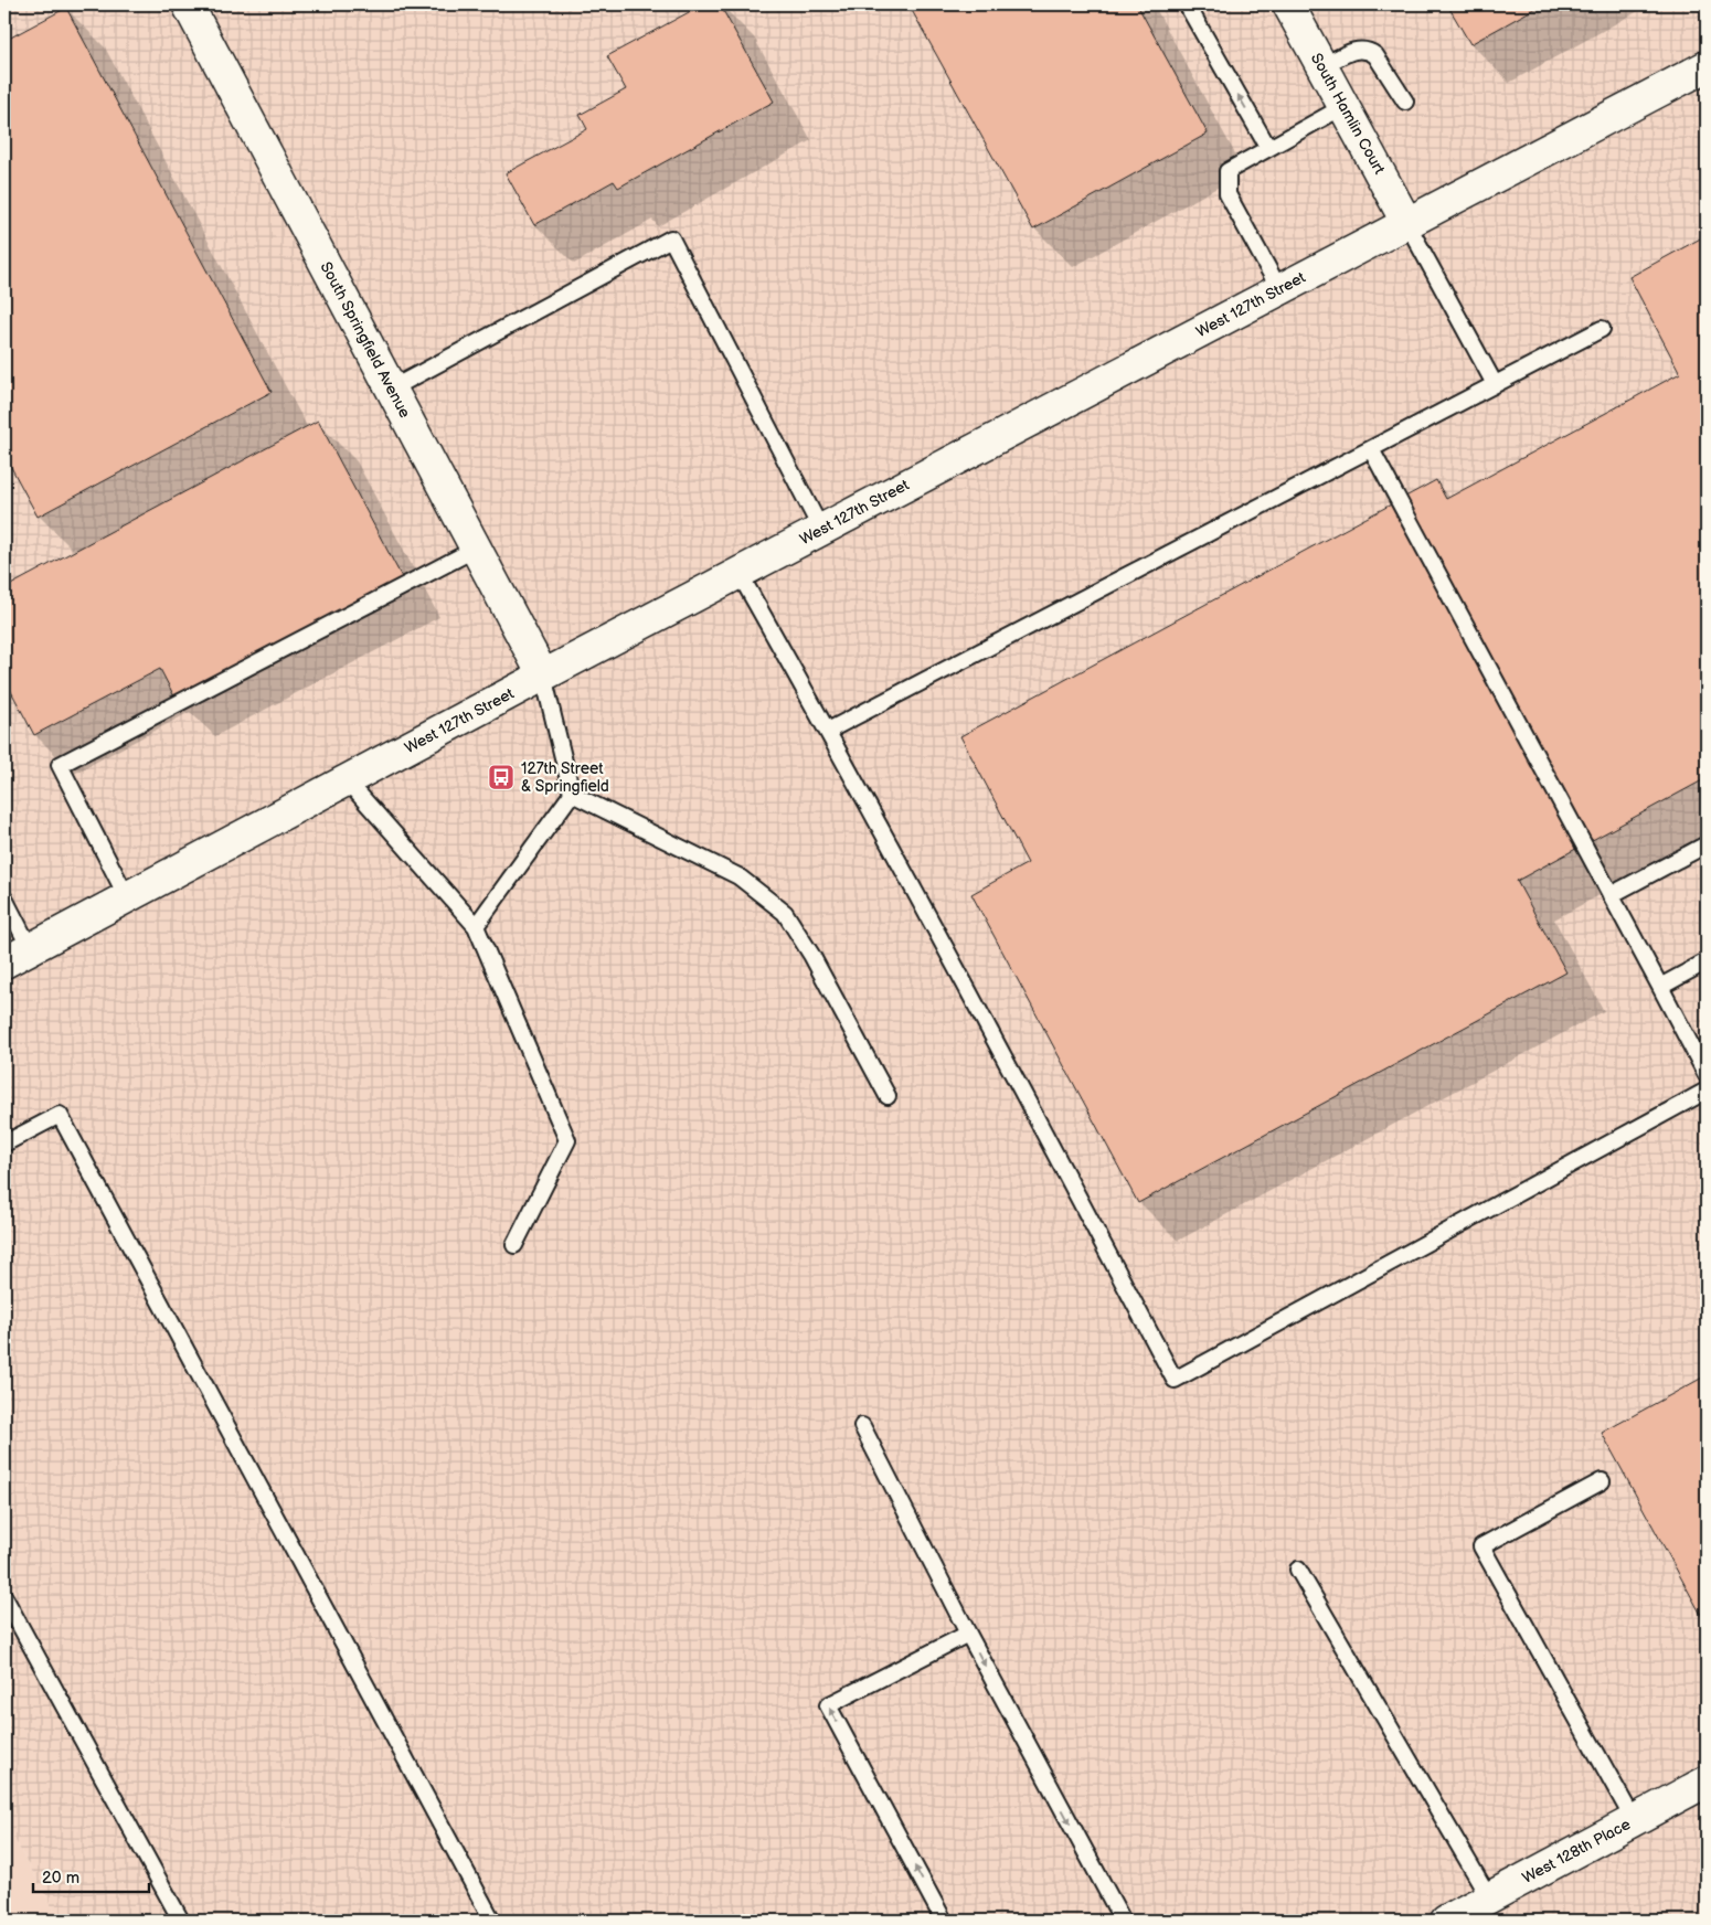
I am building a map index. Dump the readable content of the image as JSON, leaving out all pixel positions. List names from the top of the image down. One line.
{"streets":{"main road":["South Hamlin Court","West 127th Street","South Springfield Avenue","West 128th Place"]},"crossings":[["South Hamlin Court","West 127th Street"],["West 127th Street","South Springfield Avenue"]],"places":{"bus stop":["127th Street & Springfield"]},"scale_bar":"20 m"}
